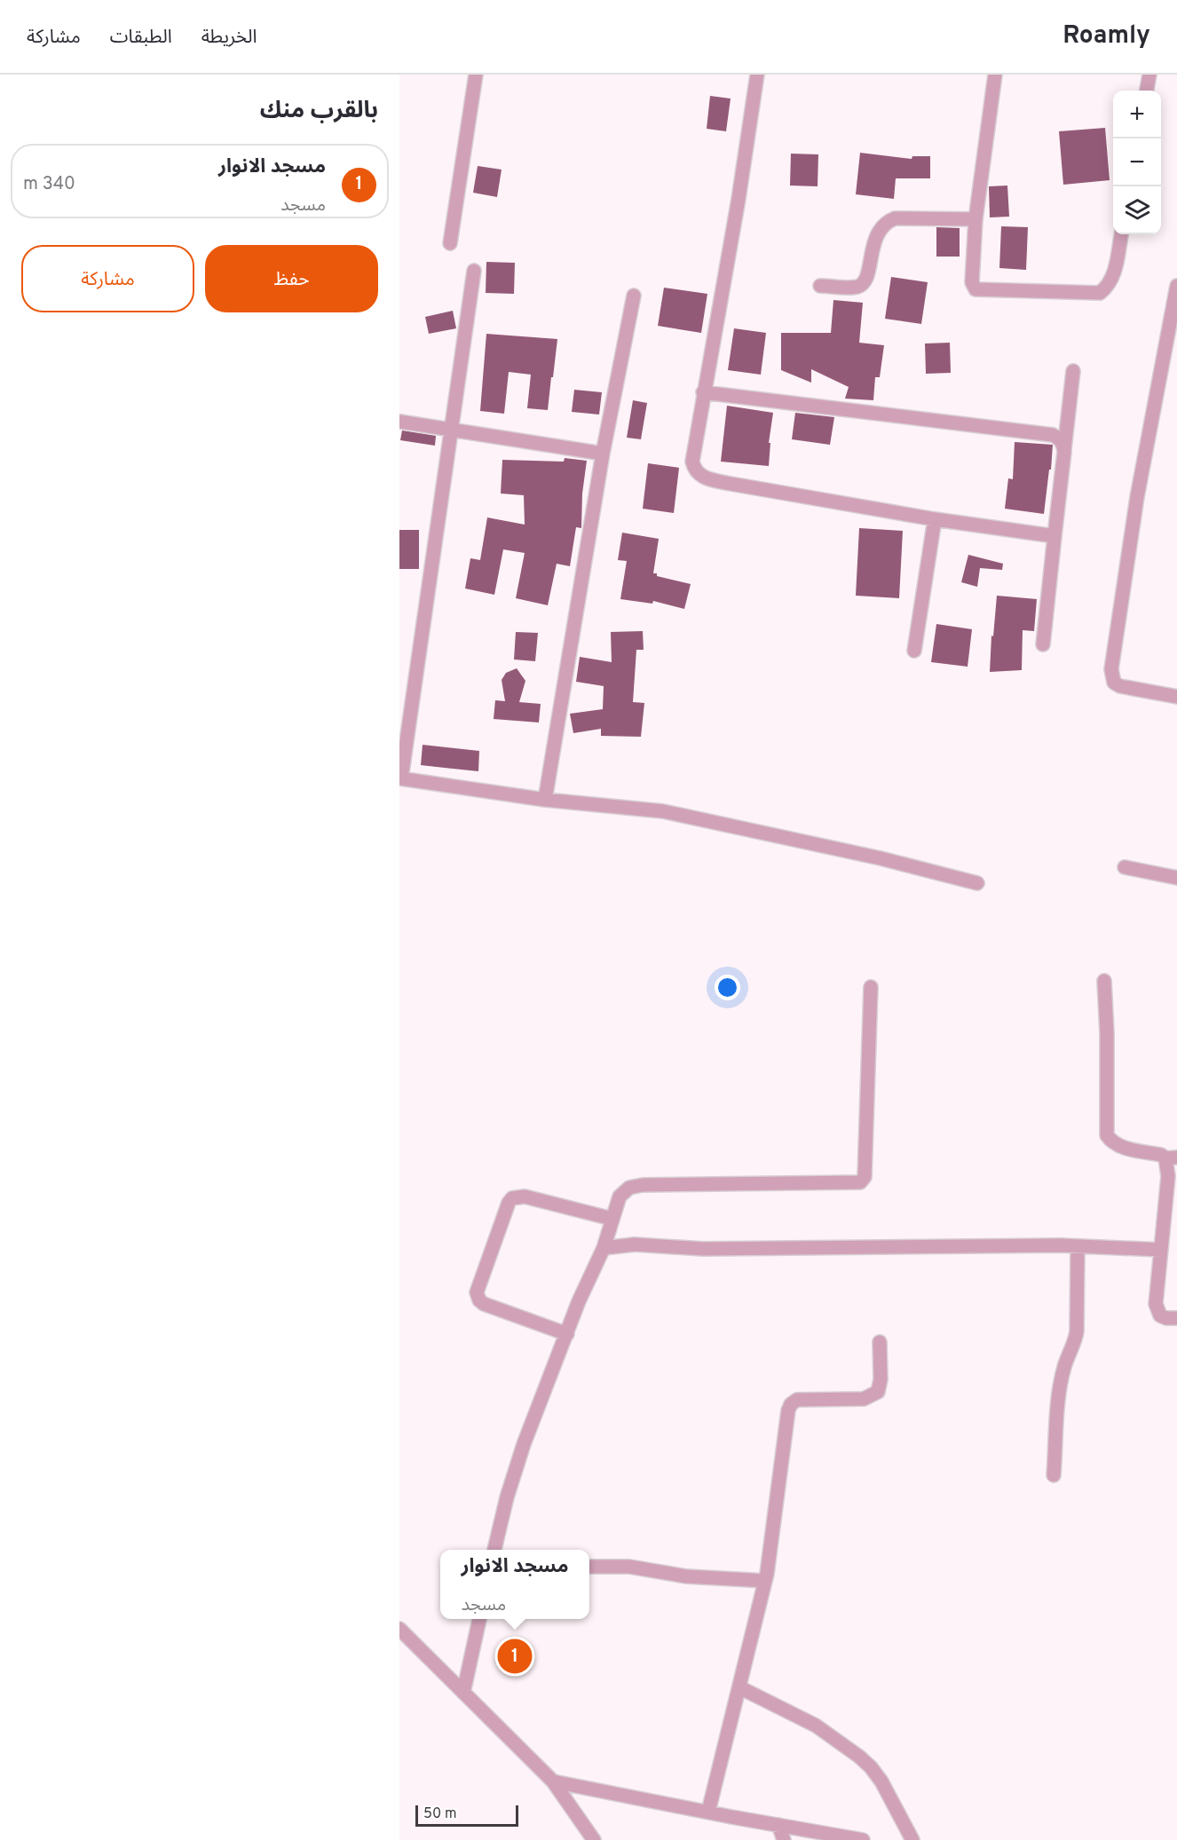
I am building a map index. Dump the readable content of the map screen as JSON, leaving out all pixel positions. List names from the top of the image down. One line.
{"scale_bar":"50 m","page":{"header":"Roamly","nav":["الخريطة","الطبقات","مشاركة"],"heading":"بالقرب منك","map_buttons":["+","−"],"list":[{"mark":"1","name":"مسجد الانوار","note":"مسجد","value":"340 m"}],"buttons":["حفظ","مشاركة"],"popup":["مسجد الانوار","مسجد"],"pins":"1","scale":"50 m"}}
